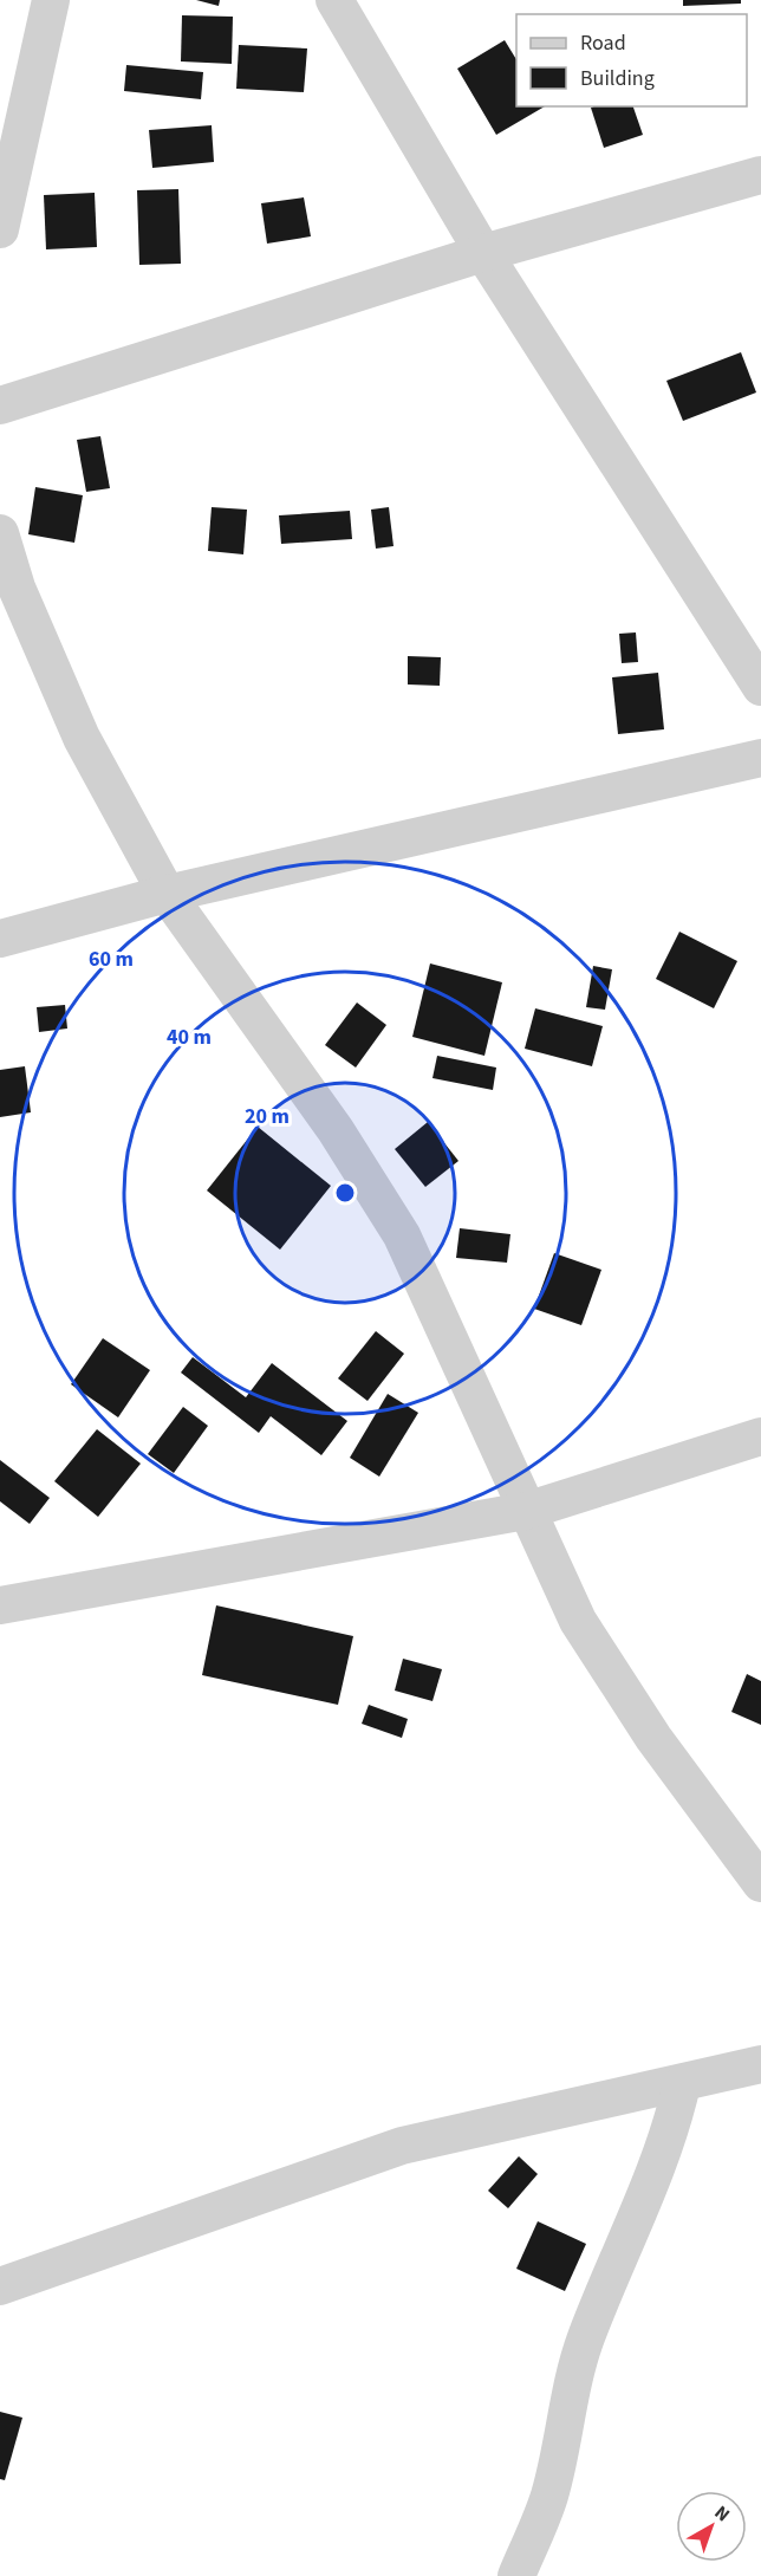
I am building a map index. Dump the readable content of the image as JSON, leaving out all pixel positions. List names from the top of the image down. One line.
{"legend":["Road","Building"],"north":"top right","rings":["60 m","40 m","20 m"]}
